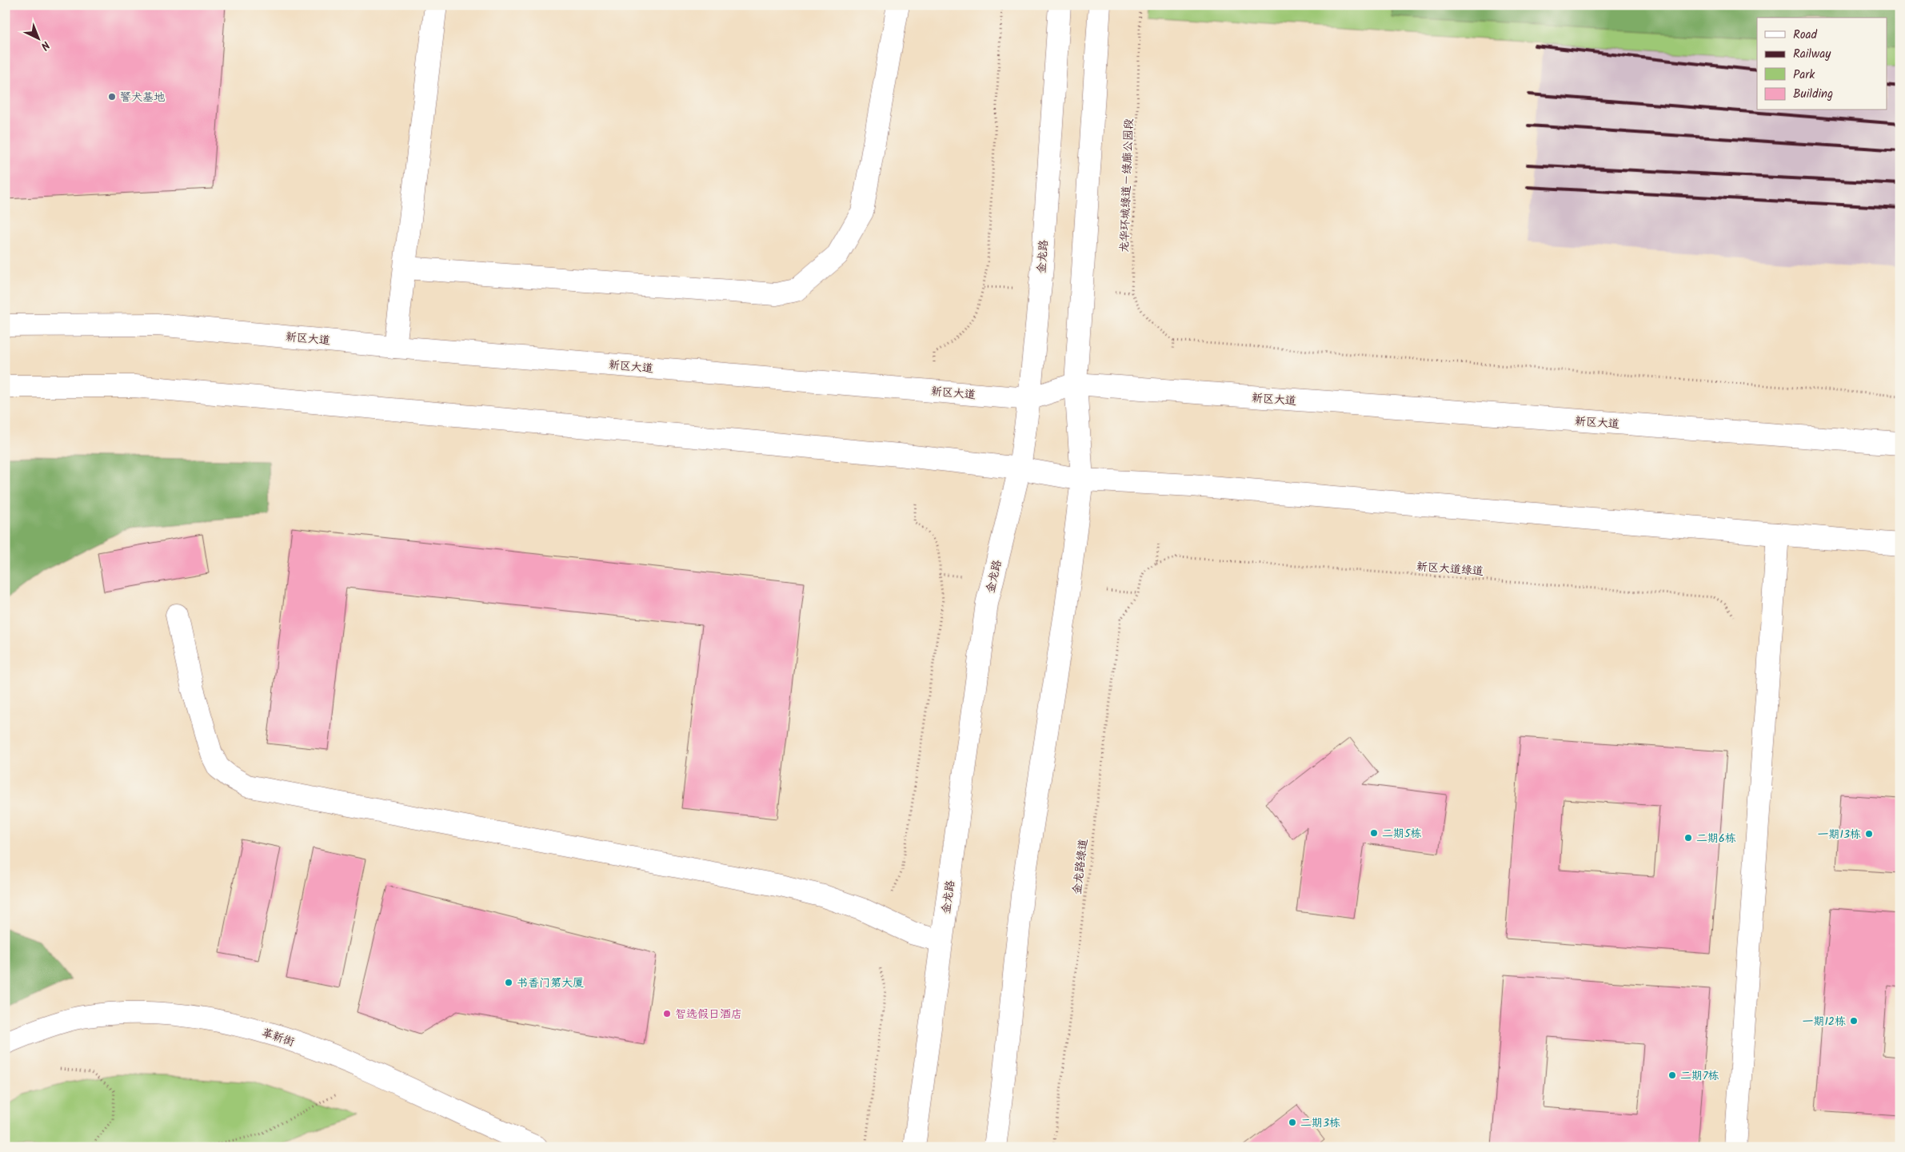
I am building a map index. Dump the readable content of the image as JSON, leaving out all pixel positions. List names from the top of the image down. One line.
{"streets":{"main road":["金龙路","新区大道","革新街"],"path":["龙华环城绿道－绿廊公园段","新区大道绿道","金龙路绿道"]},"crossings":[["金龙路","新区大道"],["新区大道绿道","金龙路绿道"]],"places":["警犬基地","二期5栋","一期13栋","二期6栋","书香门第大厦","智选假日酒店","一期12栋","二期7栋","二期3栋"],"legend":["Road","Railway","Park","Building"],"north":"bottom right"}
